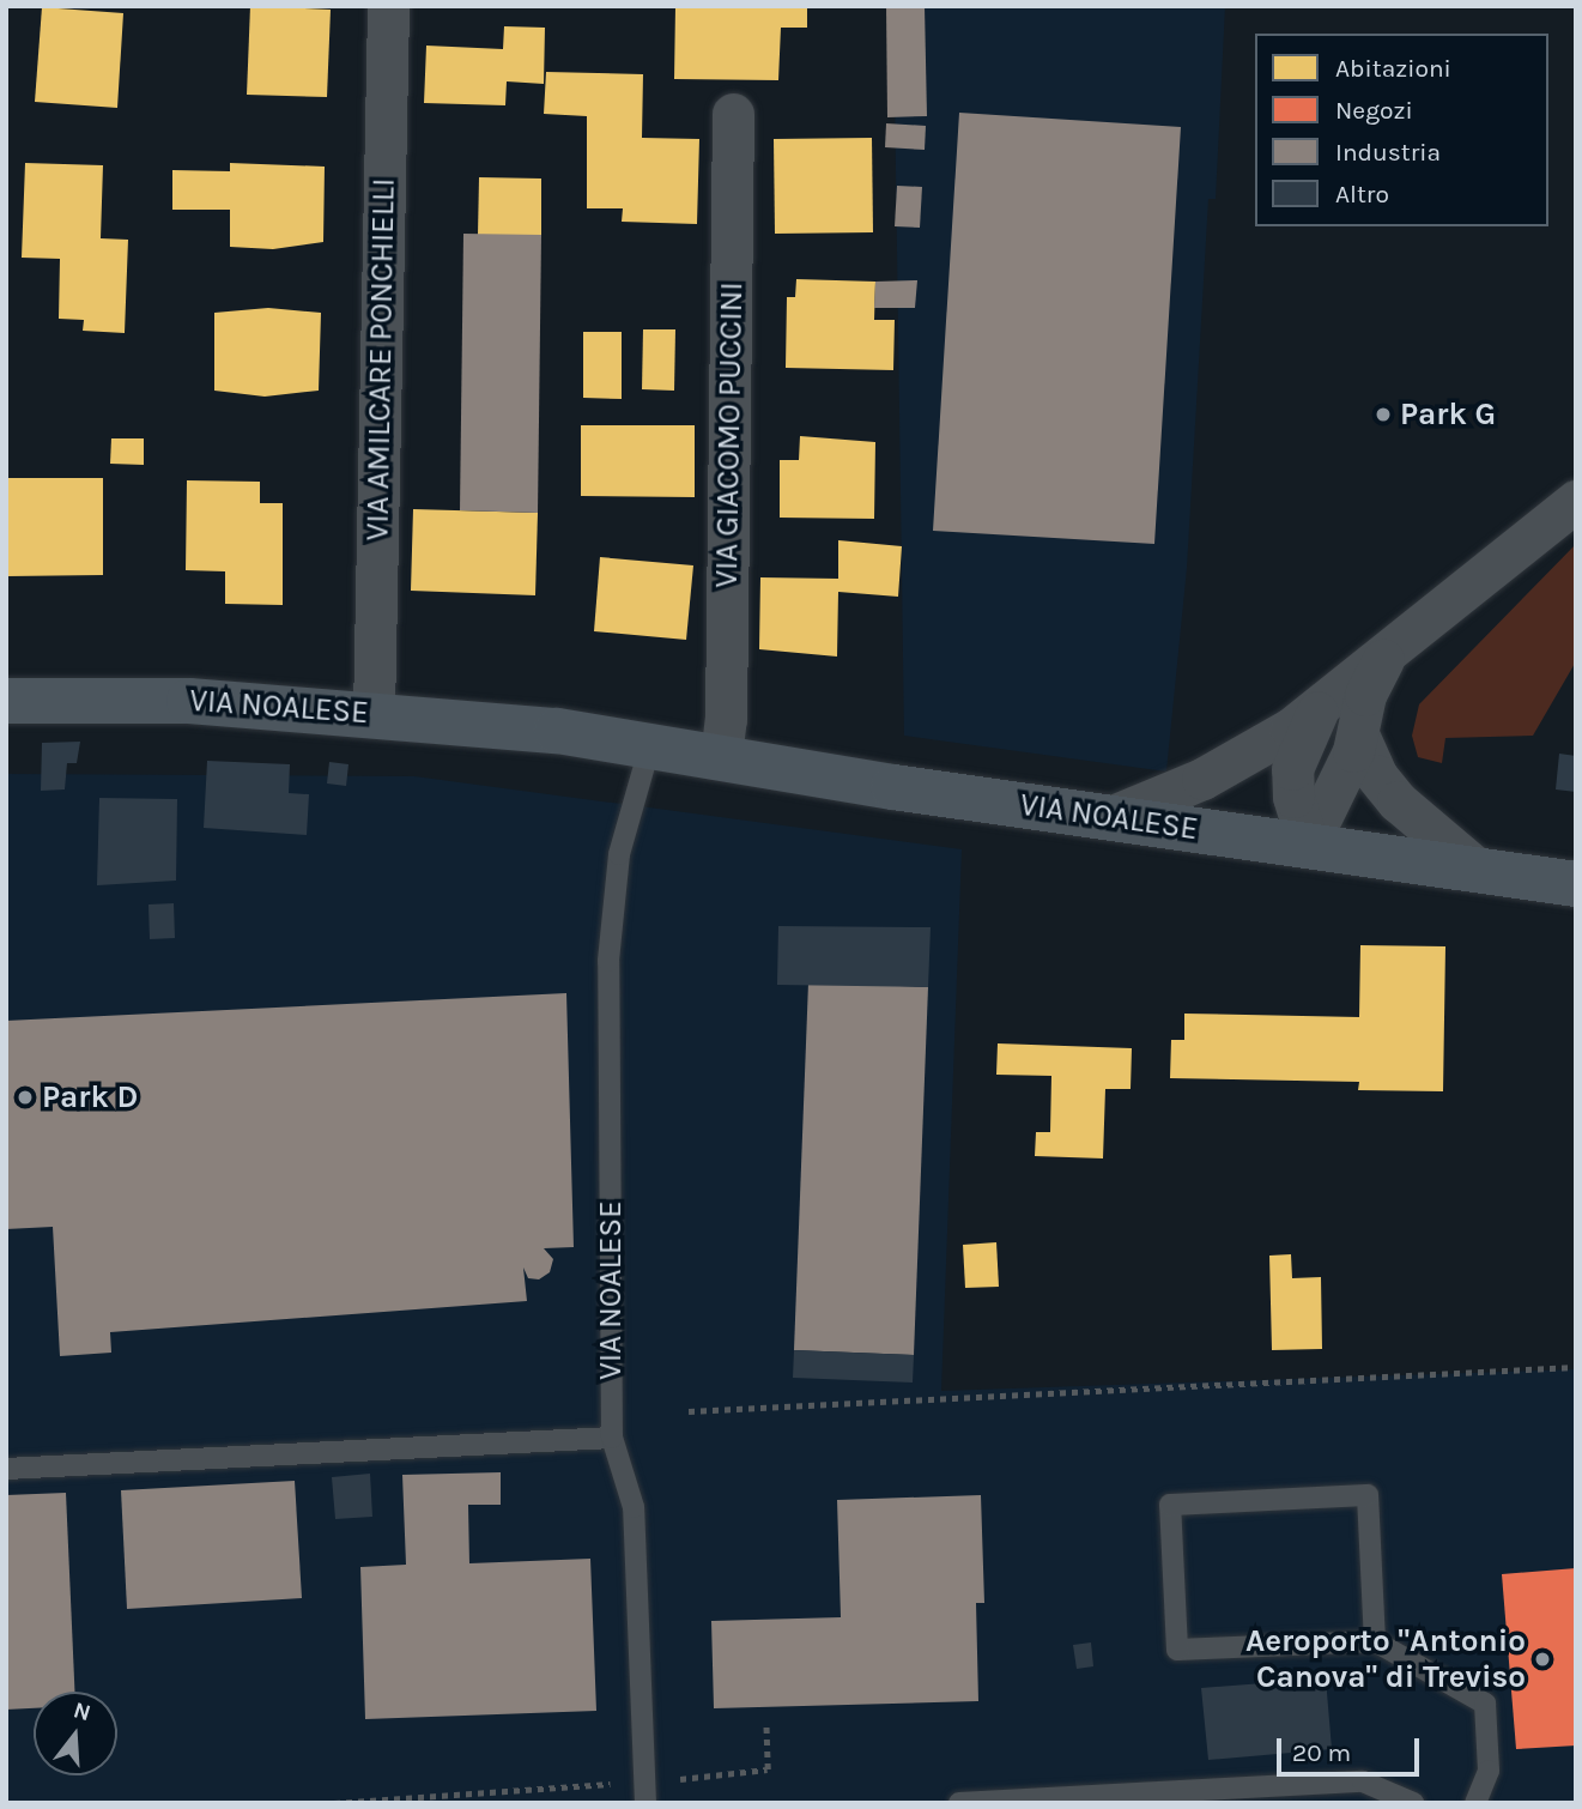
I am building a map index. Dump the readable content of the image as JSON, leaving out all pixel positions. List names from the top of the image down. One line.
{"streets":{"main road":["VIA NOALESE"],"street":["VIA AMILCARE PONCHIELLI","VIA GIACOMO PUCCINI"]},"crossings":[["VIA AMILCARE PONCHIELLI","VIA NOALESE"],["VIA GIACOMO PUCCINI","VIA NOALESE"]],"places":["Park G","Park D","Aeroporto \"Antonio Canova\" di Treviso"],"legend":["Abitazioni","Negozi","Industria","Altro"],"scale_bar":"20 m","north":"top"}
